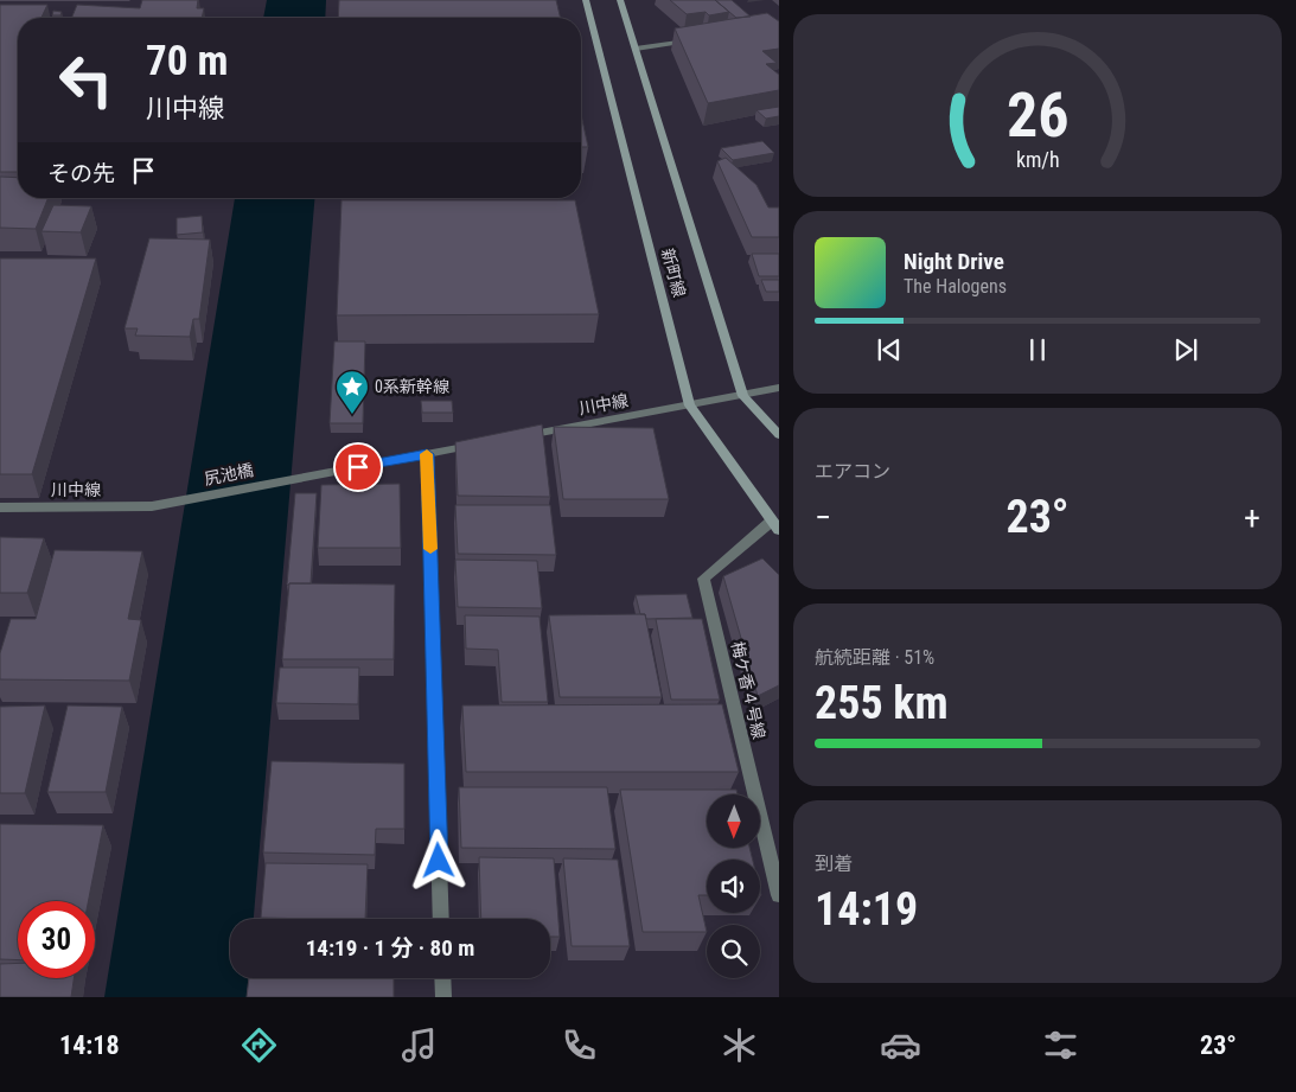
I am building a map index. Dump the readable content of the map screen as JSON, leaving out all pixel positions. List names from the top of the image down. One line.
{"streets":{"street":["新町線","川中線","尻池橋","梅ケ香４号線"]},"crossings":[["新町線","川中線"],["新町線","梅ケ香４号線"],["川中線","尻池橋"]],"places":{"place":["0系新幹線"]},"north":"bottom","page":{"turn":["70 m","川中線"],"then":"その先","song":["Night Drive","The Halogens"],"tile":["エアコン",["航続距離 · 51%","255 km"],["到着","14:19"]],"heat":["−","23°","+"],"limit":"30","trip":"14:19 · 1 分 · 80 m","tabs":["14:18","23°"],"gauge":["26","km/h"]}}
